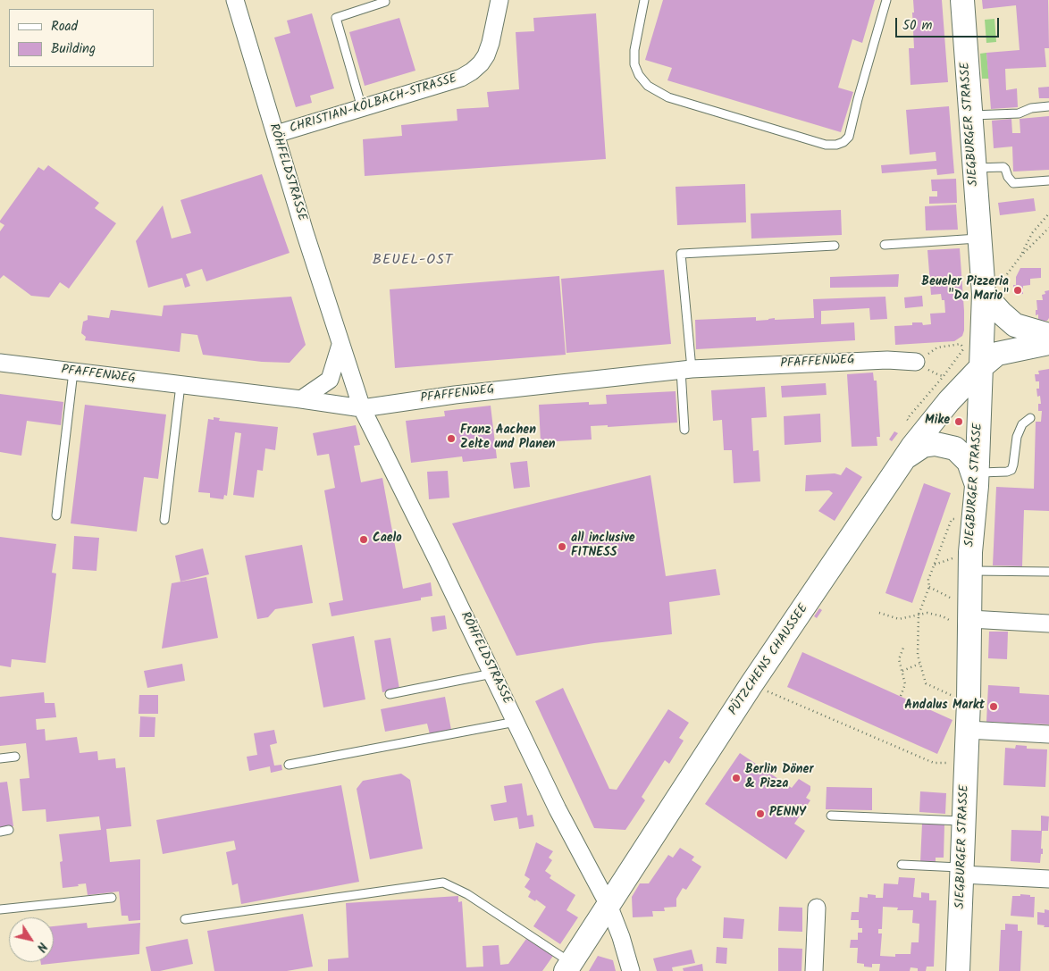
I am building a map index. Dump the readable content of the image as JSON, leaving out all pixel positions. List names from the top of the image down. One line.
{"streets":{"street":["CHRISTIAN-KÖLBACH-STRASSE","SIEGBURGER STRASSE","RÖHFELDSTRASSE","PFAFFENWEG","PÜTZCHENS CHAUSSEE"]},"crossings":[["CHRISTIAN-KÖLBACH-STRASSE","RÖHFELDSTRASSE"],["SIEGBURGER STRASSE","PÜTZCHENS CHAUSSEE"],["RÖHFELDSTRASSE","PFAFFENWEG"],["RÖHFELDSTRASSE","PÜTZCHENS CHAUSSEE"]],"districts":["BEUEL-OST"],"places":["Beueler Pizzeria \"Da Mario\"","Mike","Franz Aachen Zelte und Planen","Caelo","all inclusive FITNESS","Andalus Markt","Berlin Döner & Pizza","PENNY"],"legend":["Road","Building"],"scale_bar":"50 m","north":"bottom right"}
